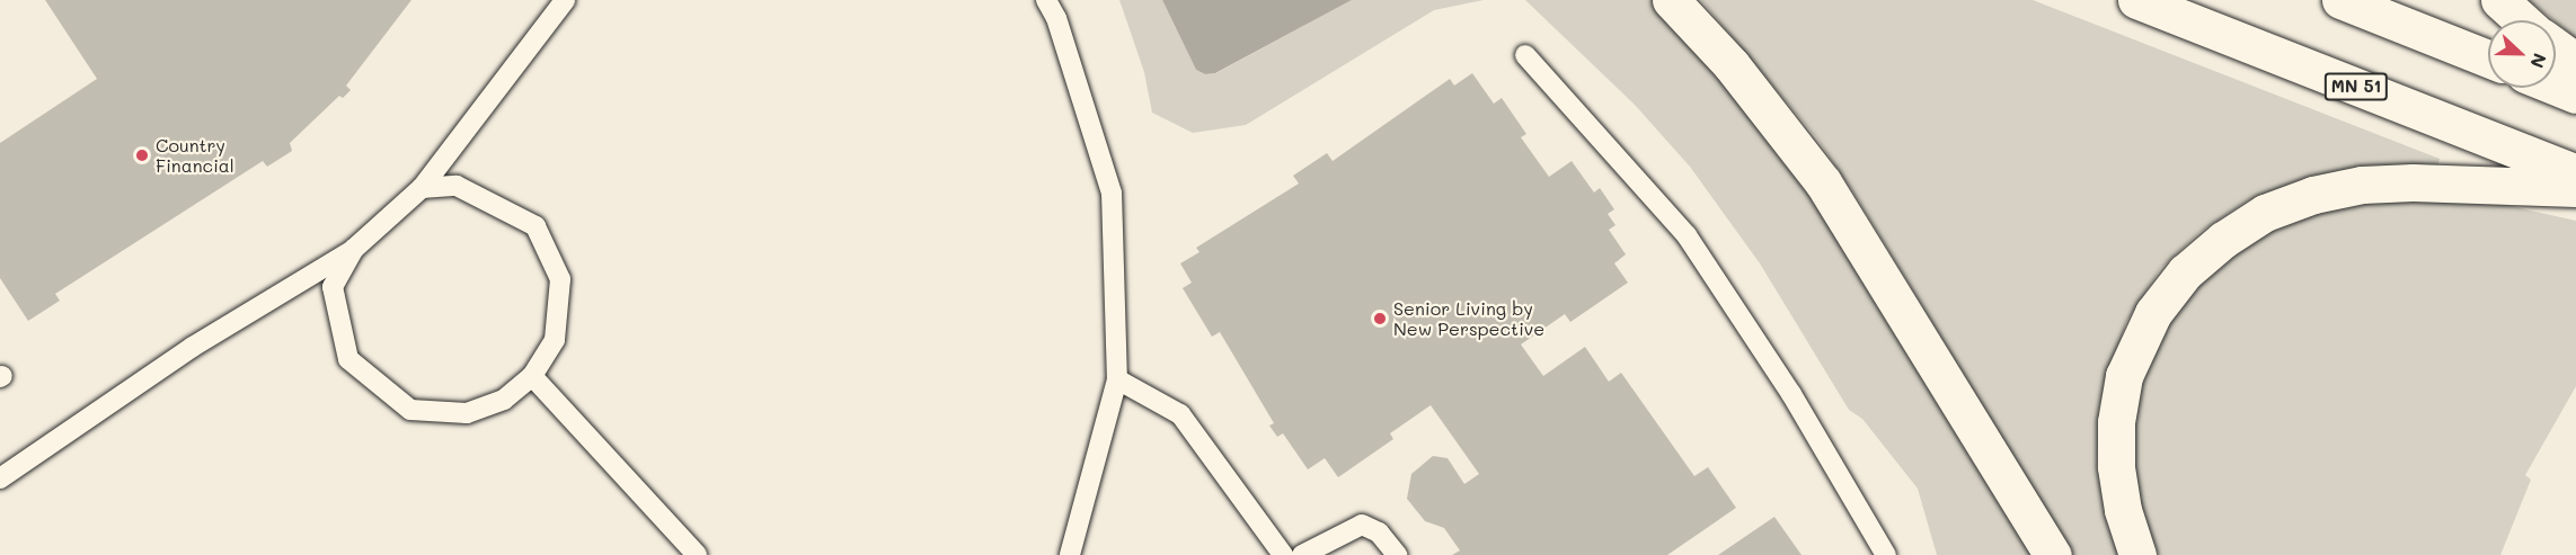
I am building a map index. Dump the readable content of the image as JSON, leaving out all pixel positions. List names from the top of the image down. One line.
{"streets":{"highway":["MN 51"]},"places":["Country Financial","Senior Living by New Perspective"],"north":"right"}
